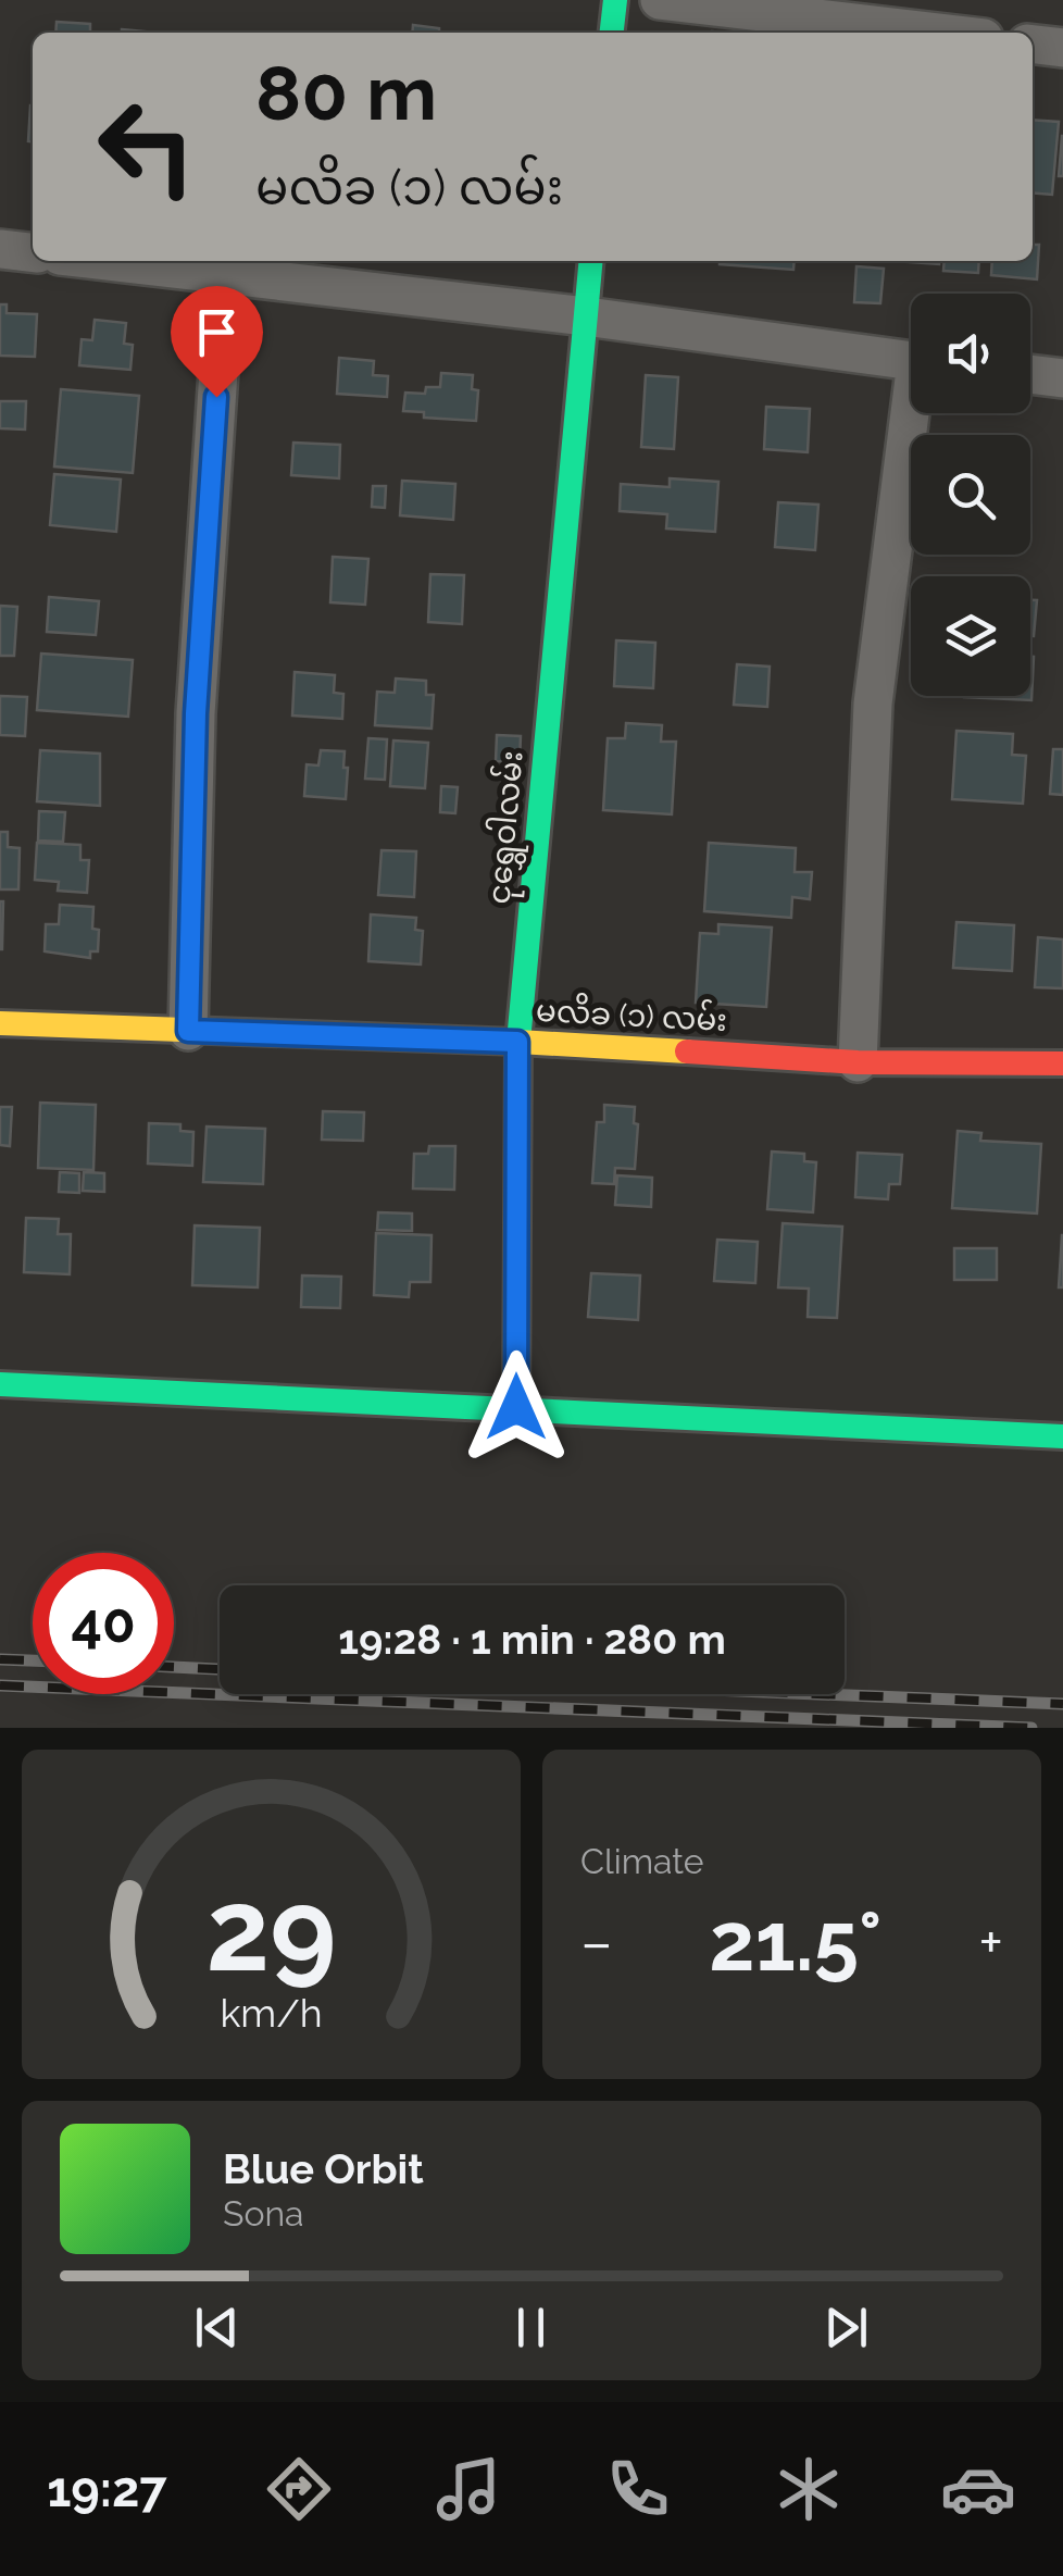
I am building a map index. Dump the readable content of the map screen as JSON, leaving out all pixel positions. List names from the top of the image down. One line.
{"streets":{"street":["ငုရွှေဝါလမ်း","မလိခ (၁) လမ်း"]},"crossings":[["ငုရွှေဝါလမ်း","မလိခ (၁) လမ်း"]],"page":{"turn":["80 m","မလိခ (၁) လမ်း"],"limit":"40","trip":"19:28 · 1 min · 280 m","tile":"Climate","heat":["−","21.5°","+"],"song":["Blue Orbit","Sona"],"tabs":"19:27","gauge":["29","km/h"]}}
